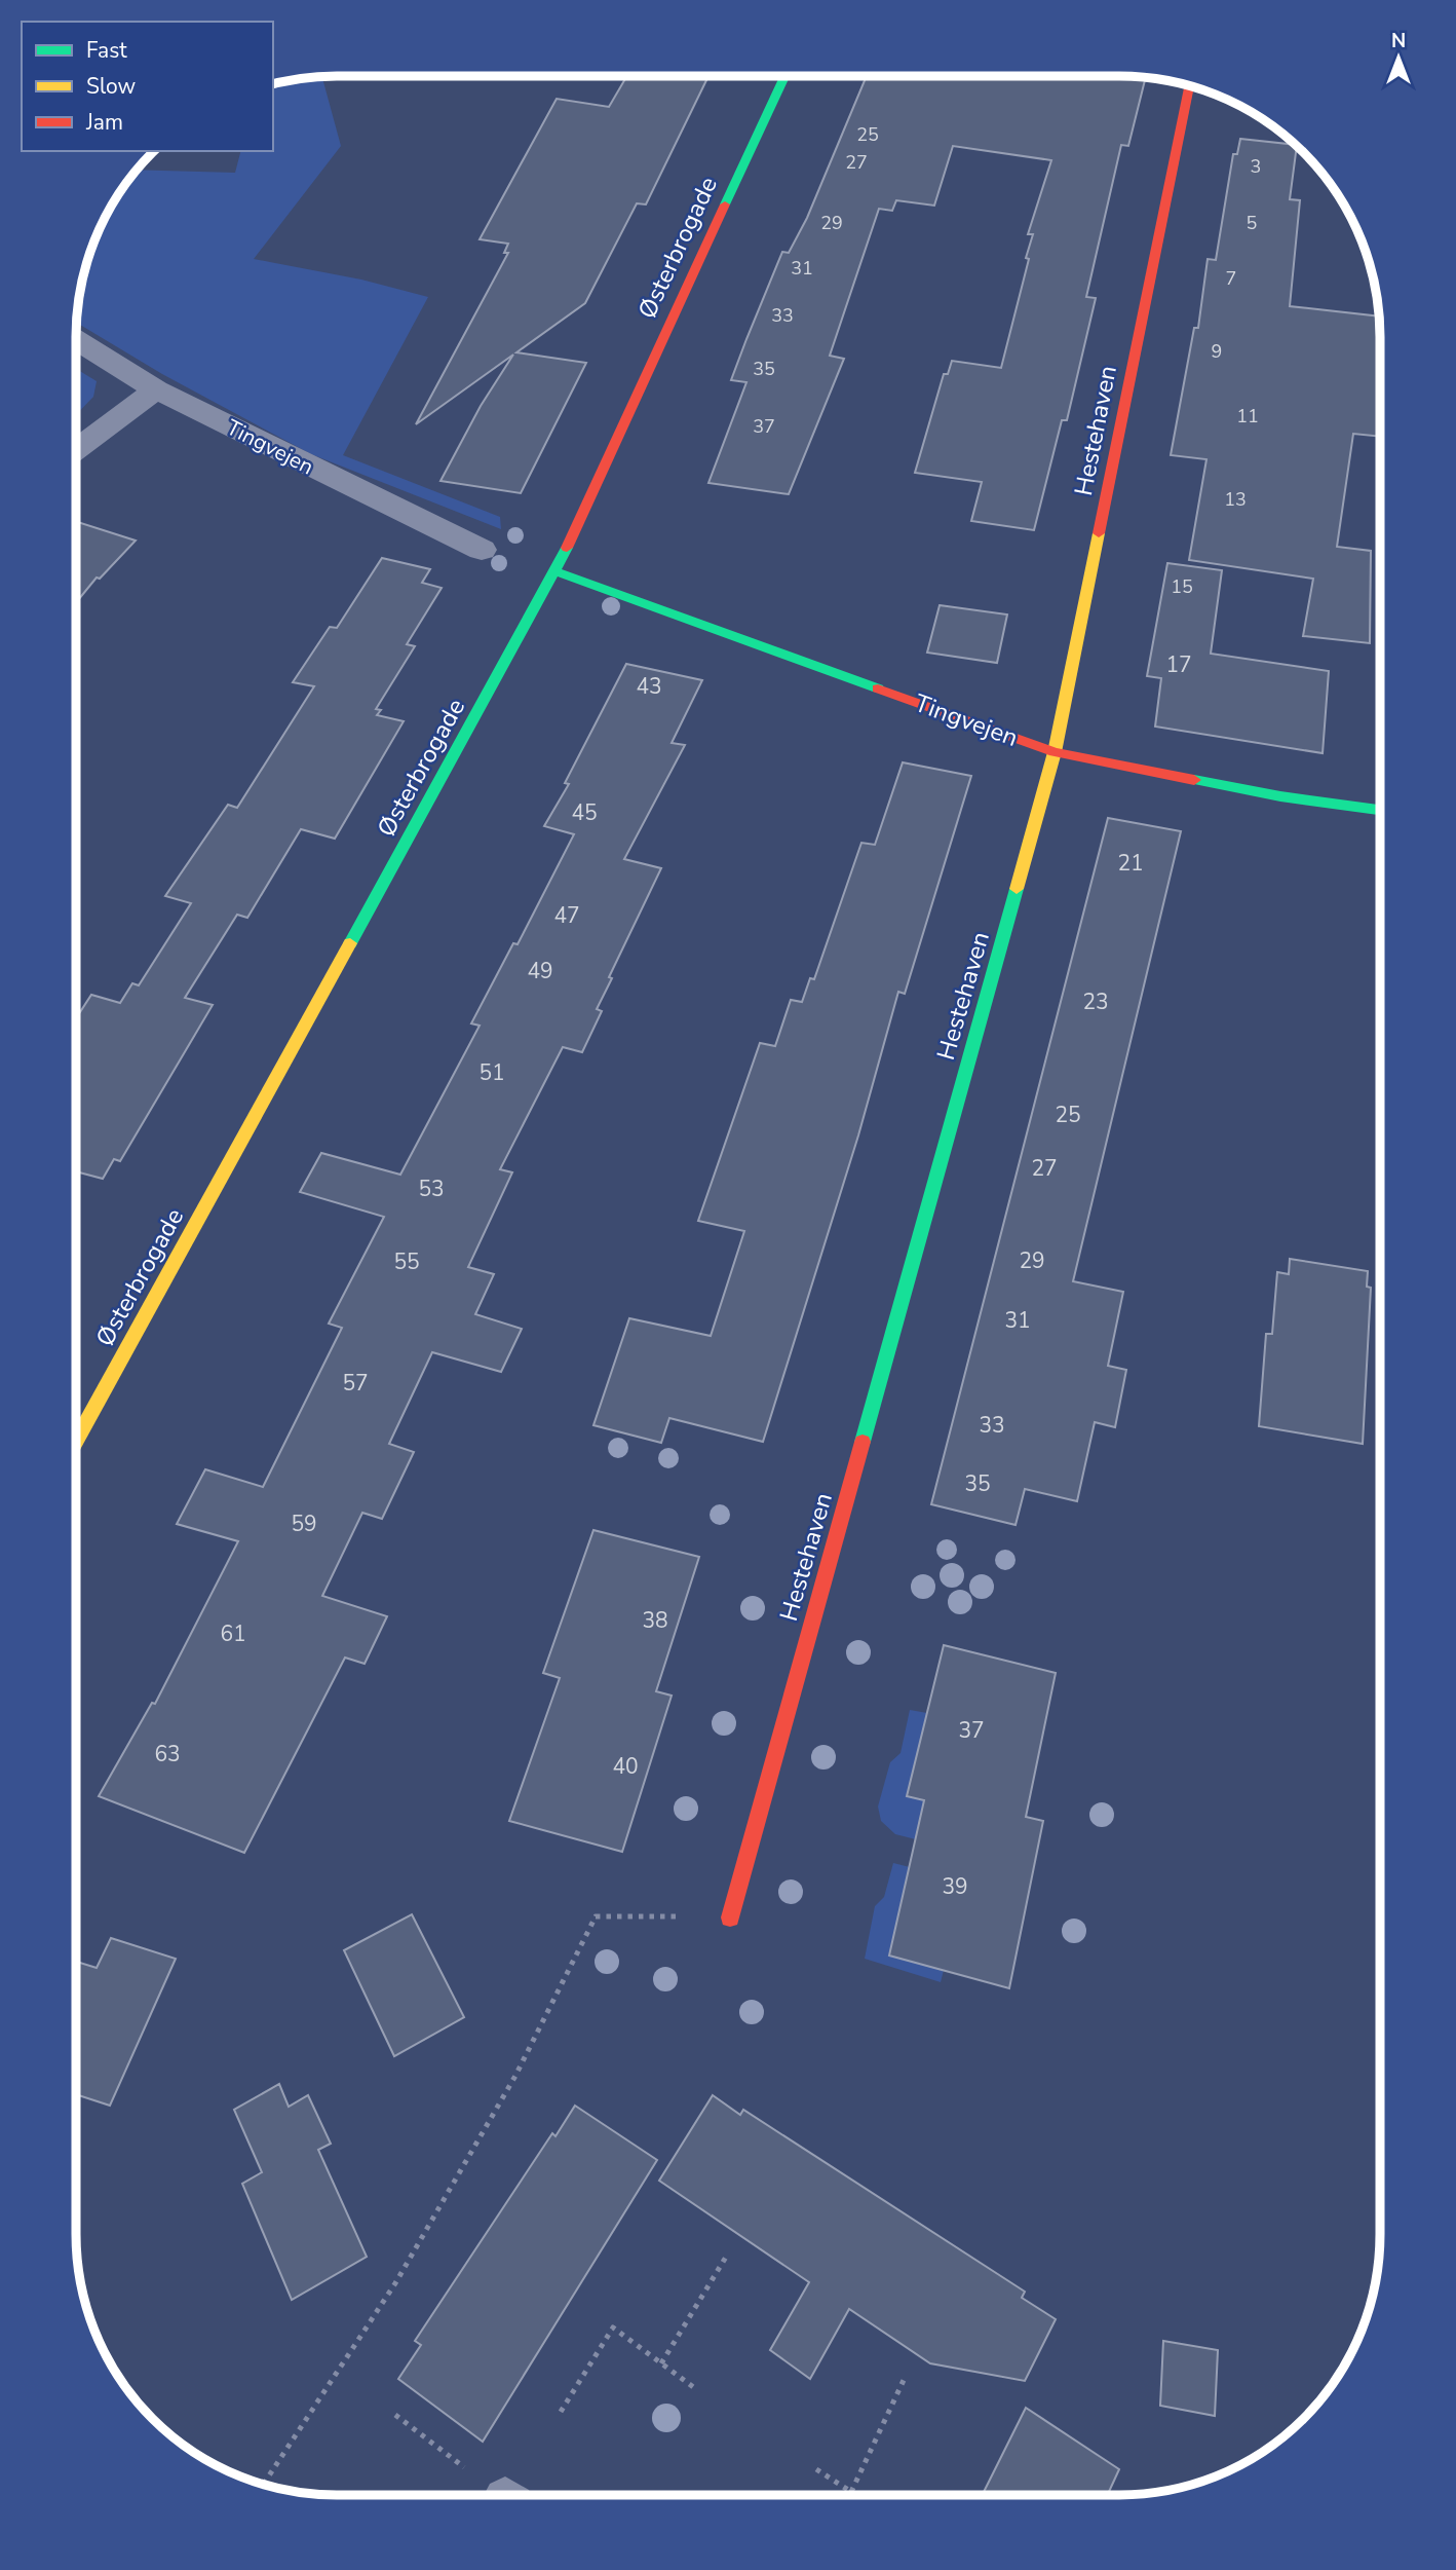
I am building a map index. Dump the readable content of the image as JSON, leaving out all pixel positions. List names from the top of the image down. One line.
{"streets":{"street":["Østerbrogade","Hestehaven","Tingvejen"]},"crossings":[["Østerbrogade","Tingvejen"],["Hestehaven","Tingvejen"]],"house_numbers":["25","27","3","29","5","31","7","33","9","35","11","37","13","15","17","43","45","21","47","49","23","51","25","27","53","29","55","31","57","33","35","59","38","61","37","63","40","39"],"legend":["Fast","Slow","Jam"],"north":"top"}
